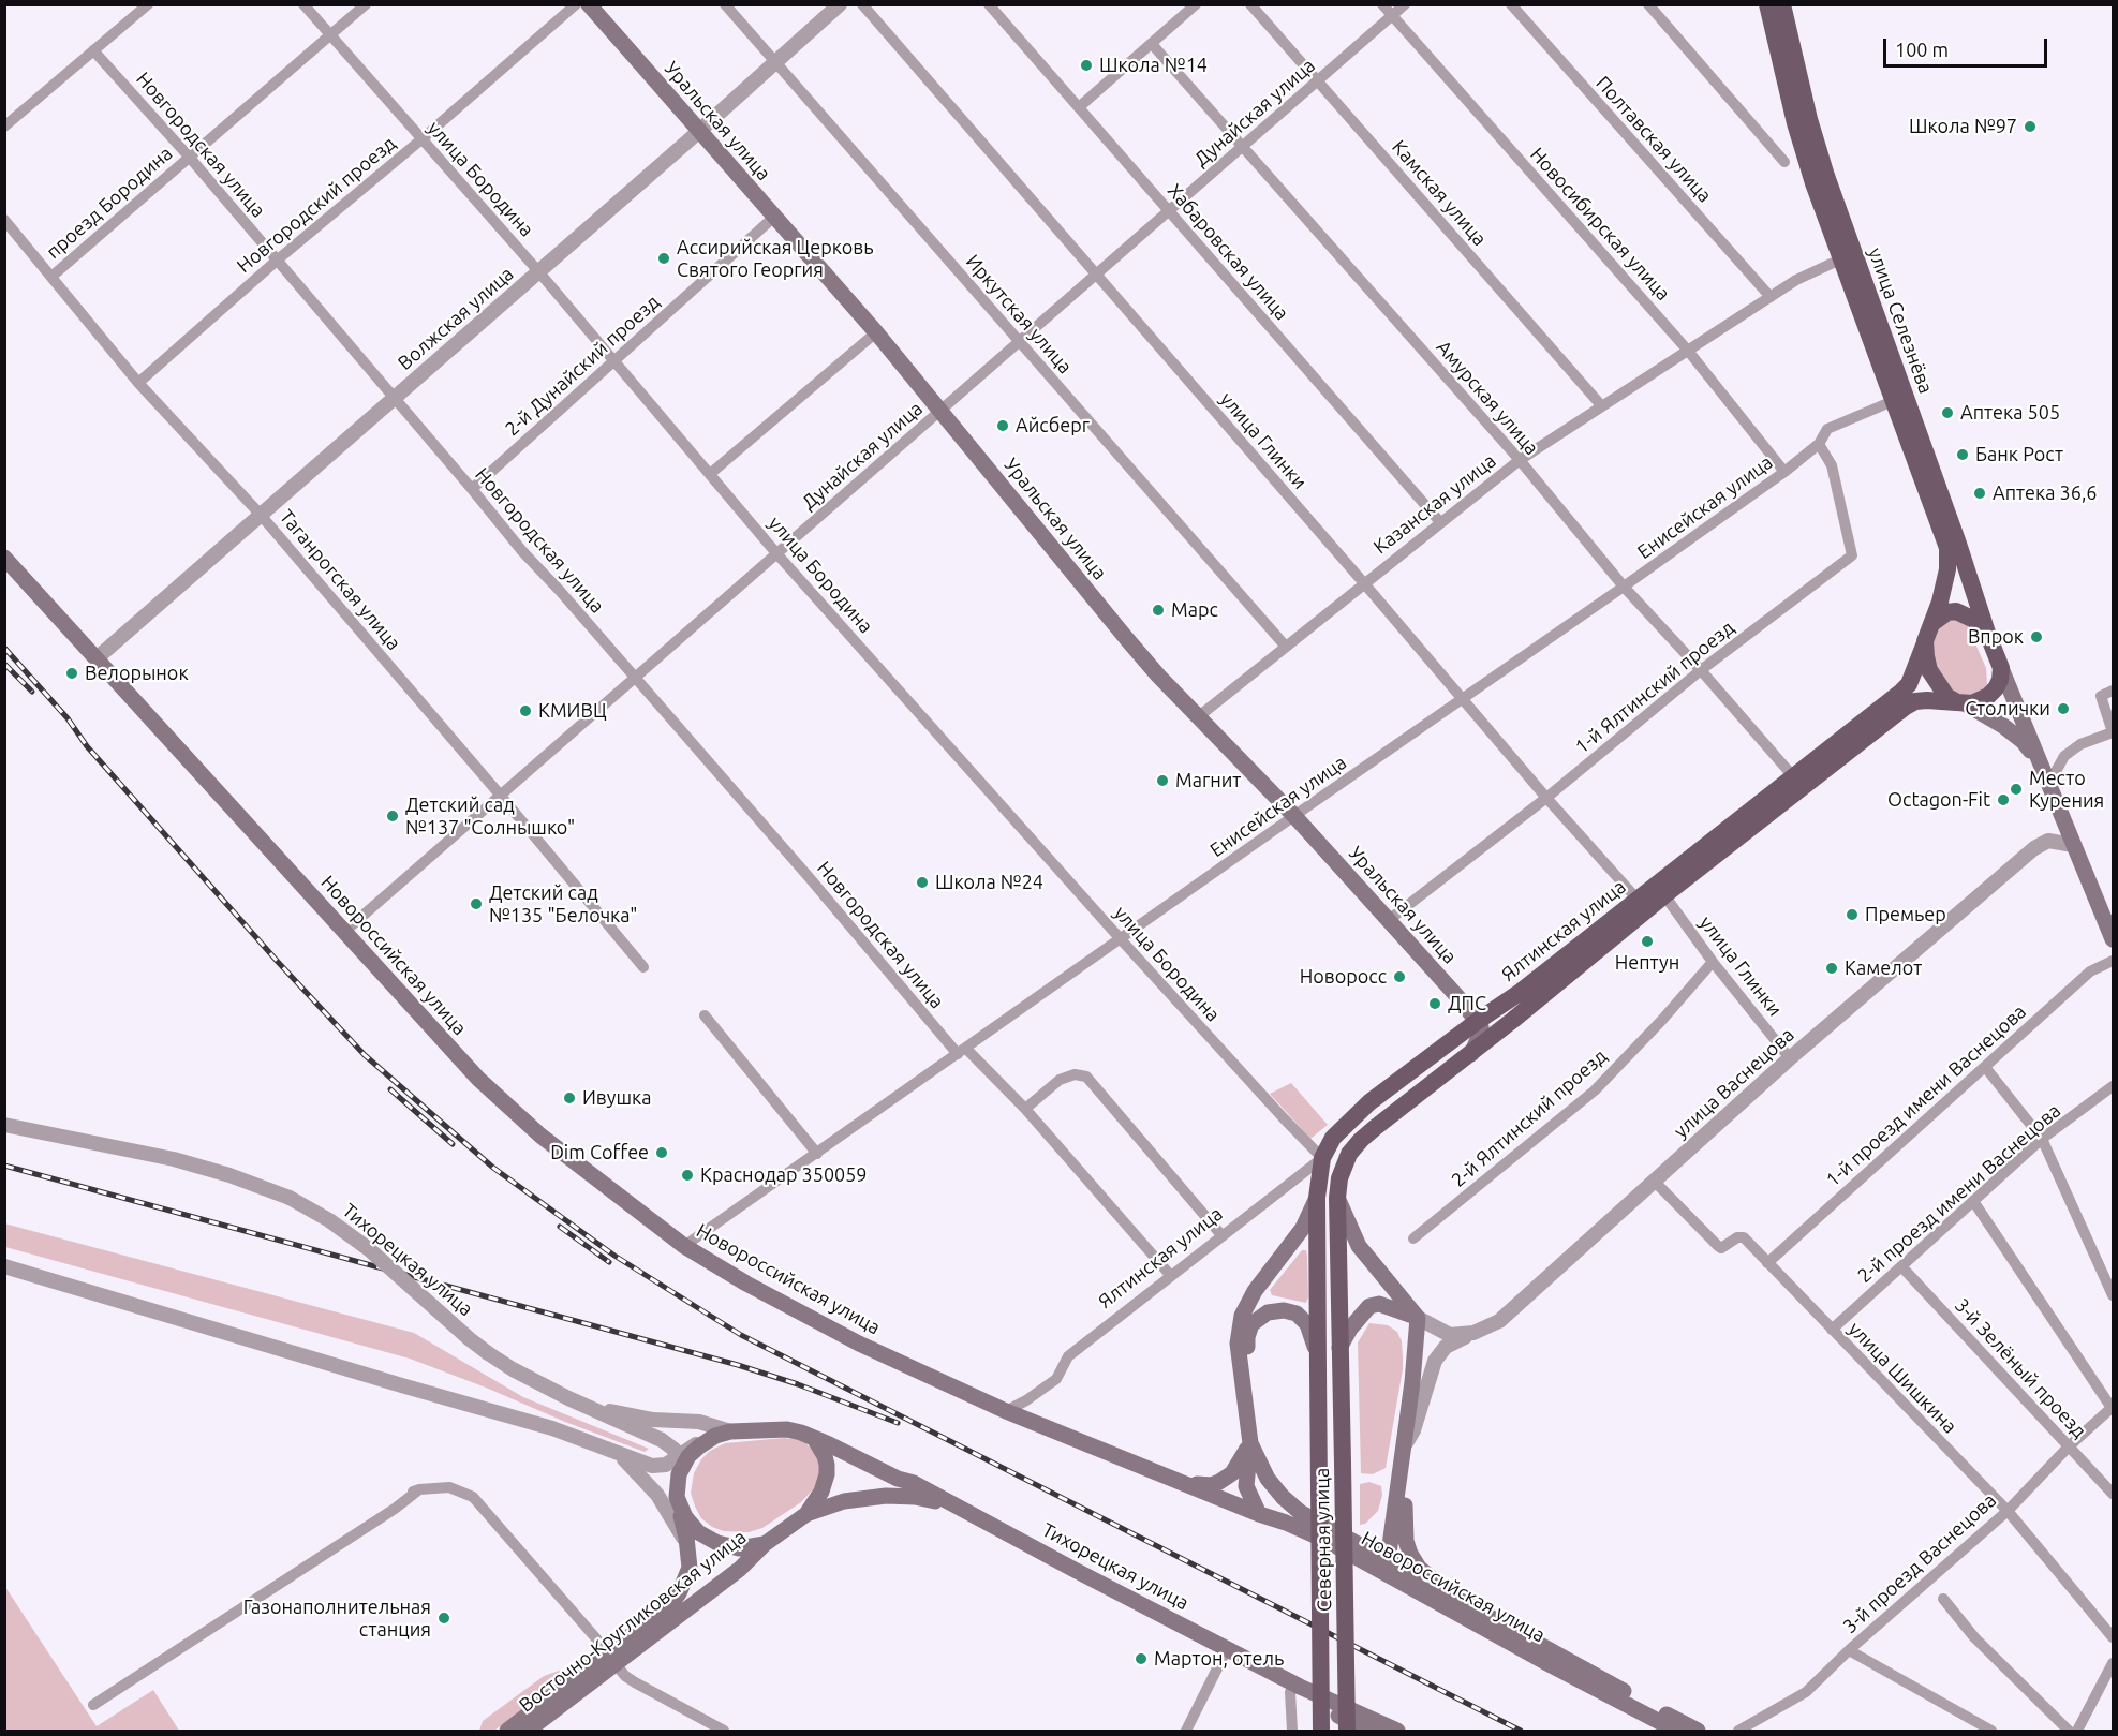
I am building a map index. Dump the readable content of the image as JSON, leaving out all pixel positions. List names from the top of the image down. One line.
{"streets":{"main road":["Уральская улица","улица Селезнёва","Ялтинская улица","Новороссийская улица","Тихорецкая улица","Северная улица","Восточно-Кругликовская улица"],"street":["Дунайская улица","Полтавская улица","Новгородская улица","улица Бородина","Камская улица","проезд Бородина","Новгородский проезд","Новосибирская улица","Хабаровская улица","Иркутская улица","Волжская улица","2-й Дунайский проезд","Амурская улица","улица Глинки","Казанская улица","Енисейская улица","Таганрогская улица","1-й Ялтинский проезд","улица Васнецова","1-й проезд имени Васнецова","2-й Ялтинский проезд","2-й проезд имени Васнецова","3-й Зелёный проезд","улица Шишкина","3-й проезд Васнецова"]},"crossings":[["Дунайская улица","Уральская улица"],["Дунайская улица","Новгородская улица"],["Дунайская улица","улица Бородина"],["Дунайская улица","Камская улица"],["Дунайская улица","Новосибирская улица"],["Дунайская улица","Хабаровская улица"],["Дунайская улица","Иркутская улица"],["Дунайская улица","Амурская улица"],["Дунайская улица","улица Глинки"],["Дунайская улица","Таганрогская улица"],["Дунайская улица","Новороссийская улица"],["Уральская улица","Волжская улица"],["Уральская улица","2-й Дунайский проезд"],["Уральская улица","Казанская улица"],["Уральская улица","Енисейская улица"],["Уральская улица","1-й Ялтинский проезд"],["Уральская улица","Ялтинская улица"],["Полтавская улица","Казанская улица"],["Новгородская улица","проезд Бородина"],["Новгородская улица","Новгородский проезд"],["Новгородская улица","Волжская улица"],["Новгородская улица","2-й Дунайский проезд"],["Новгородская улица","Енисейская улица"],["Новгородская улица","Ялтинская улица"],["улица Бородина","проезд Бородина"],["улица Бородина","Новгородский проезд"],["улица Бородина","Волжская улица"],["улица Бородина","2-й Дунайский проезд"],["улица Бородина","Енисейская улица"],["улица Бородина","Ялтинская улица"],["улица Бородина","Северная улица"],["Камская улица","Казанская улица"],["проезд Бородина","Таганрогская улица"],["Новгородский проезд","Таганрогская улица"],["Новосибирская улица","Казанская улица"],["Новосибирская улица","Енисейская улица"],["Хабаровская улица","Казанская улица"],["Иркутская улица","Волжская улица"],["Иркутская улица","Казанская улица"],["Волжская улица","Таганрогская улица"],["Волжская улица","Новороссийская улица"],["улица Селезнёва","Казанская улица"],["улица Селезнёва","Енисейская улица"],["улица Селезнёва","Ялтинская улица"],["Амурская улица","Казанская улица"],["Амурская улица","Енисейская улица"],["Амурская улица","1-й Ялтинский проезд"],["Амурская улица","Ялтинская улица"],["улица Глинки","Казанская улица"],["улица Глинки","Енисейская улица"],["улица Глинки","1-й Ялтинский проезд"],["улица Глинки","Ялтинская улица"],["улица Глинки","улица Васнецова"],["улица Глинки","2-й Ялтинский проезд"],["Енисейская улица","1-й Ялтинский проезд"],["Енисейская улица","Новороссийская улица"],["Ялтинская улица","Новороссийская улица"],["Ялтинская улица","Северная улица"],["Новороссийская улица","Северная улица"],["улица Васнецова","улица Шишкина"],["1-й проезд имени Васнецова","улица Шишкина"],["2-й проезд имени Васнецова","3-й Зелёный проезд"],["2-й проезд имени Васнецова","улица Шишкина"],["Тихорецкая улица","Восточно-Кругликовская улица"],["3-й Зелёный проезд","3-й проезд Васнецова"],["улица Шишкина","3-й проезд Васнецова"]],"places":["Школа №14","Школа №97","Ассирийская Церковь Святого Георгия","Аптека 505","Айсберг","Банк Рост","Аптека 36,6","Марс","Впрок","Велорынок","Столички","КМИВЦ","Магнит","Место Курения","Octagon-Fit","Детский сад №137 \"Солнышко\"","Школа №24","Детский сад №135 \"Белочка\"","Премьер","Нептун","Камелот","Новоросс","ДПС","Ивушка","Dim Coffee","Краснодар 350059","Газонаполнительная станция","Мартон, отель"],"scale_bar":"100 m"}
